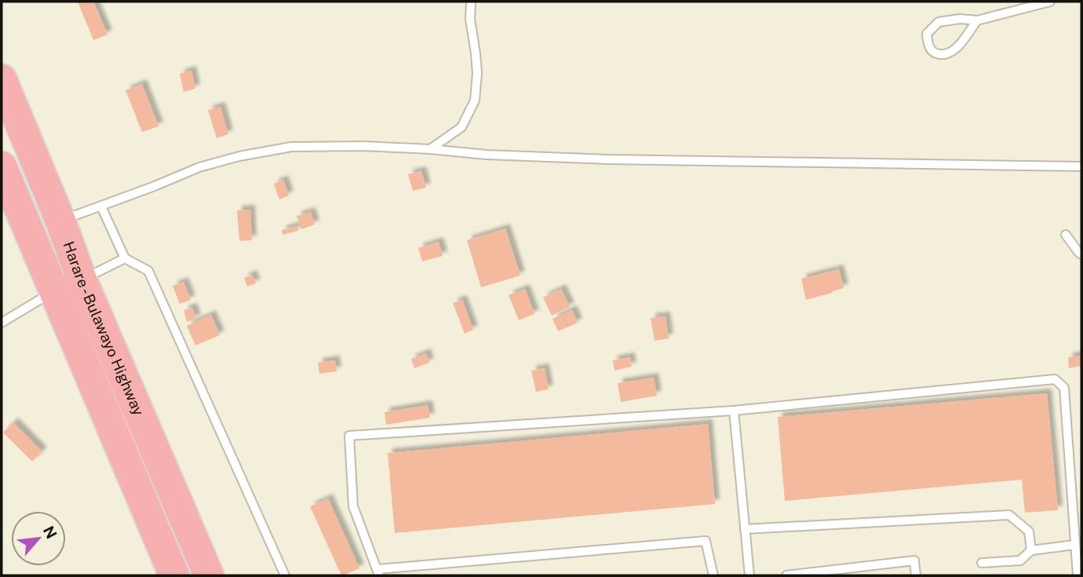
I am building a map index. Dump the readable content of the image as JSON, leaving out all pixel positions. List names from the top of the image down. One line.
{"streets":{"highway":["Harare - Bulawayo Highway"]},"north":"top right"}
